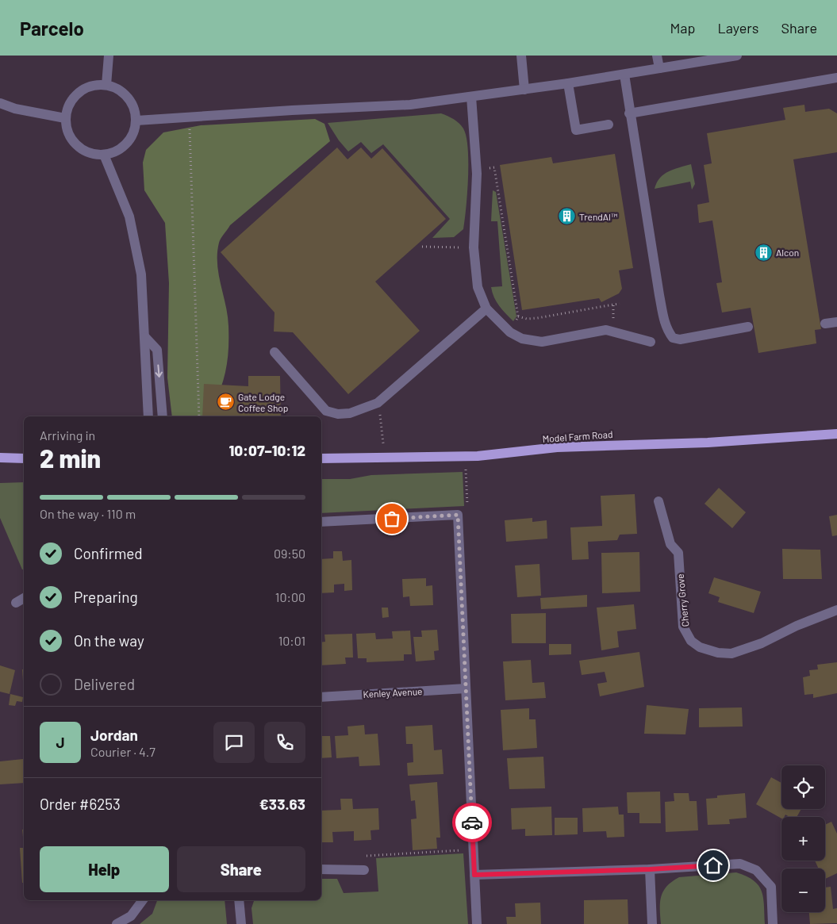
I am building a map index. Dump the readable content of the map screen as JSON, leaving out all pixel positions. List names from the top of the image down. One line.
{"streets":{"main road":["Model Farm Road"],"street":["Cherry Grove","Kenley Avenue"]},"places":{"building":["TrendAI™","Alcon"],"cafe":["Gate Lodge Coffee Shop"]},"page":{"header":"Parcelo","nav":["Map","Layers","Share"],"heading":["2 min","Arriving in","10:07–10:12"],"panel":["Jordan","Courier · 4.7","Order #6253","€33.63"],"bar":"On the way · 110 m","list":[["Confirmed","09:50"],["Preparing","10:00"],["On the way","10:01"],"Delivered"],"round":"J","map_buttons":["+","−"],"buttons":["Help","Share"]}}
